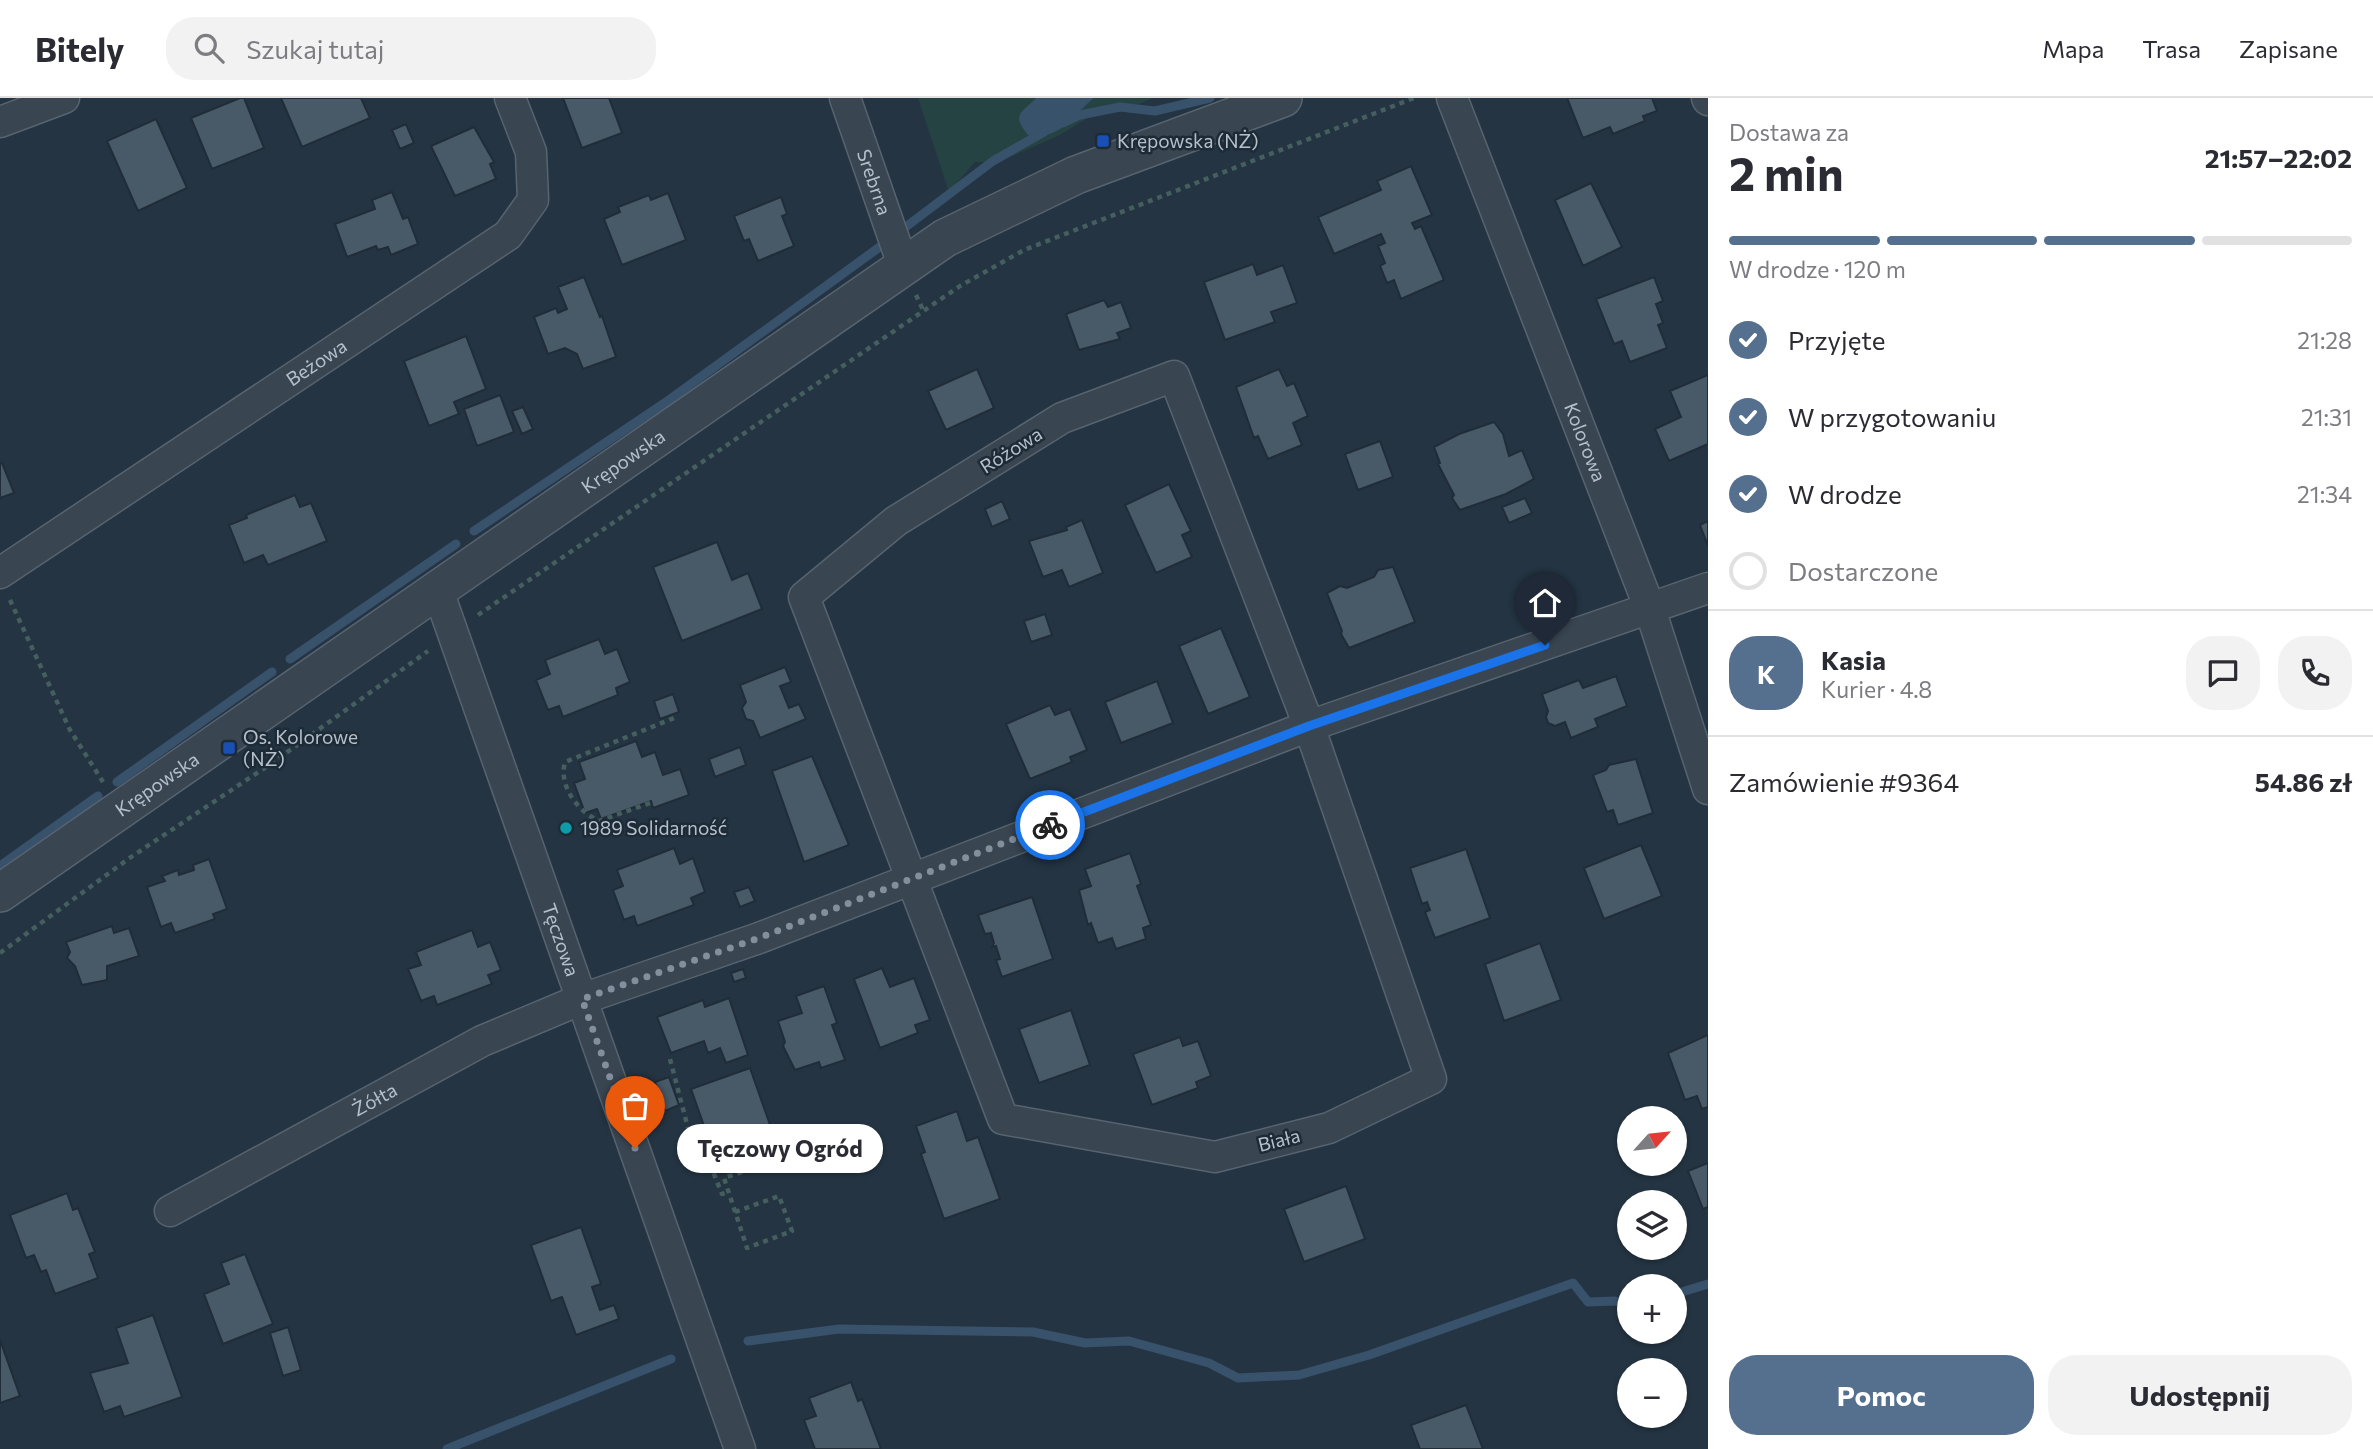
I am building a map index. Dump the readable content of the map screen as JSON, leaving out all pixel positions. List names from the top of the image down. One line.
{"streets":{"street":["Srebrna","Beżowa","Kolorowa","Różowa","Krępowska","Tęczowa","Żółta","Biała"]},"crossings":[["Srebrna","Krępowska"],["Kolorowa","Żółta"],["Różowa","Żółta"],["Różowa","Biała"],["Krępowska","Tęczowa"],["Tęczowa","Żółta"],["Żółta","Biała"]],"places":{"transit":["Krępowska (NŻ)","Os. Kolorowe (NŻ)"],"other":["1989 Solidarność","Tęczowy Ogród"]},"north":"top right","page":{"header":"Bitely","search":"Szukaj tutaj","nav":["Mapa","Trasa","Zapisane"],"heading":["2 min","Dostawa za","21:57–22:02"],"panel":["Kasia","Kurier · 4.8","Zamówienie #9364","54.86 zł"],"bar":"W drodze · 120 m","list":[["Przyjęte","21:28"],["W przygotowaniu","21:31"],["W drodze","21:34"],"Dostarczone"],"round":"K","map_buttons":["+","−"],"bubble":"Tęczowy Ogród","buttons":["Pomoc","Udostępnij"]}}
